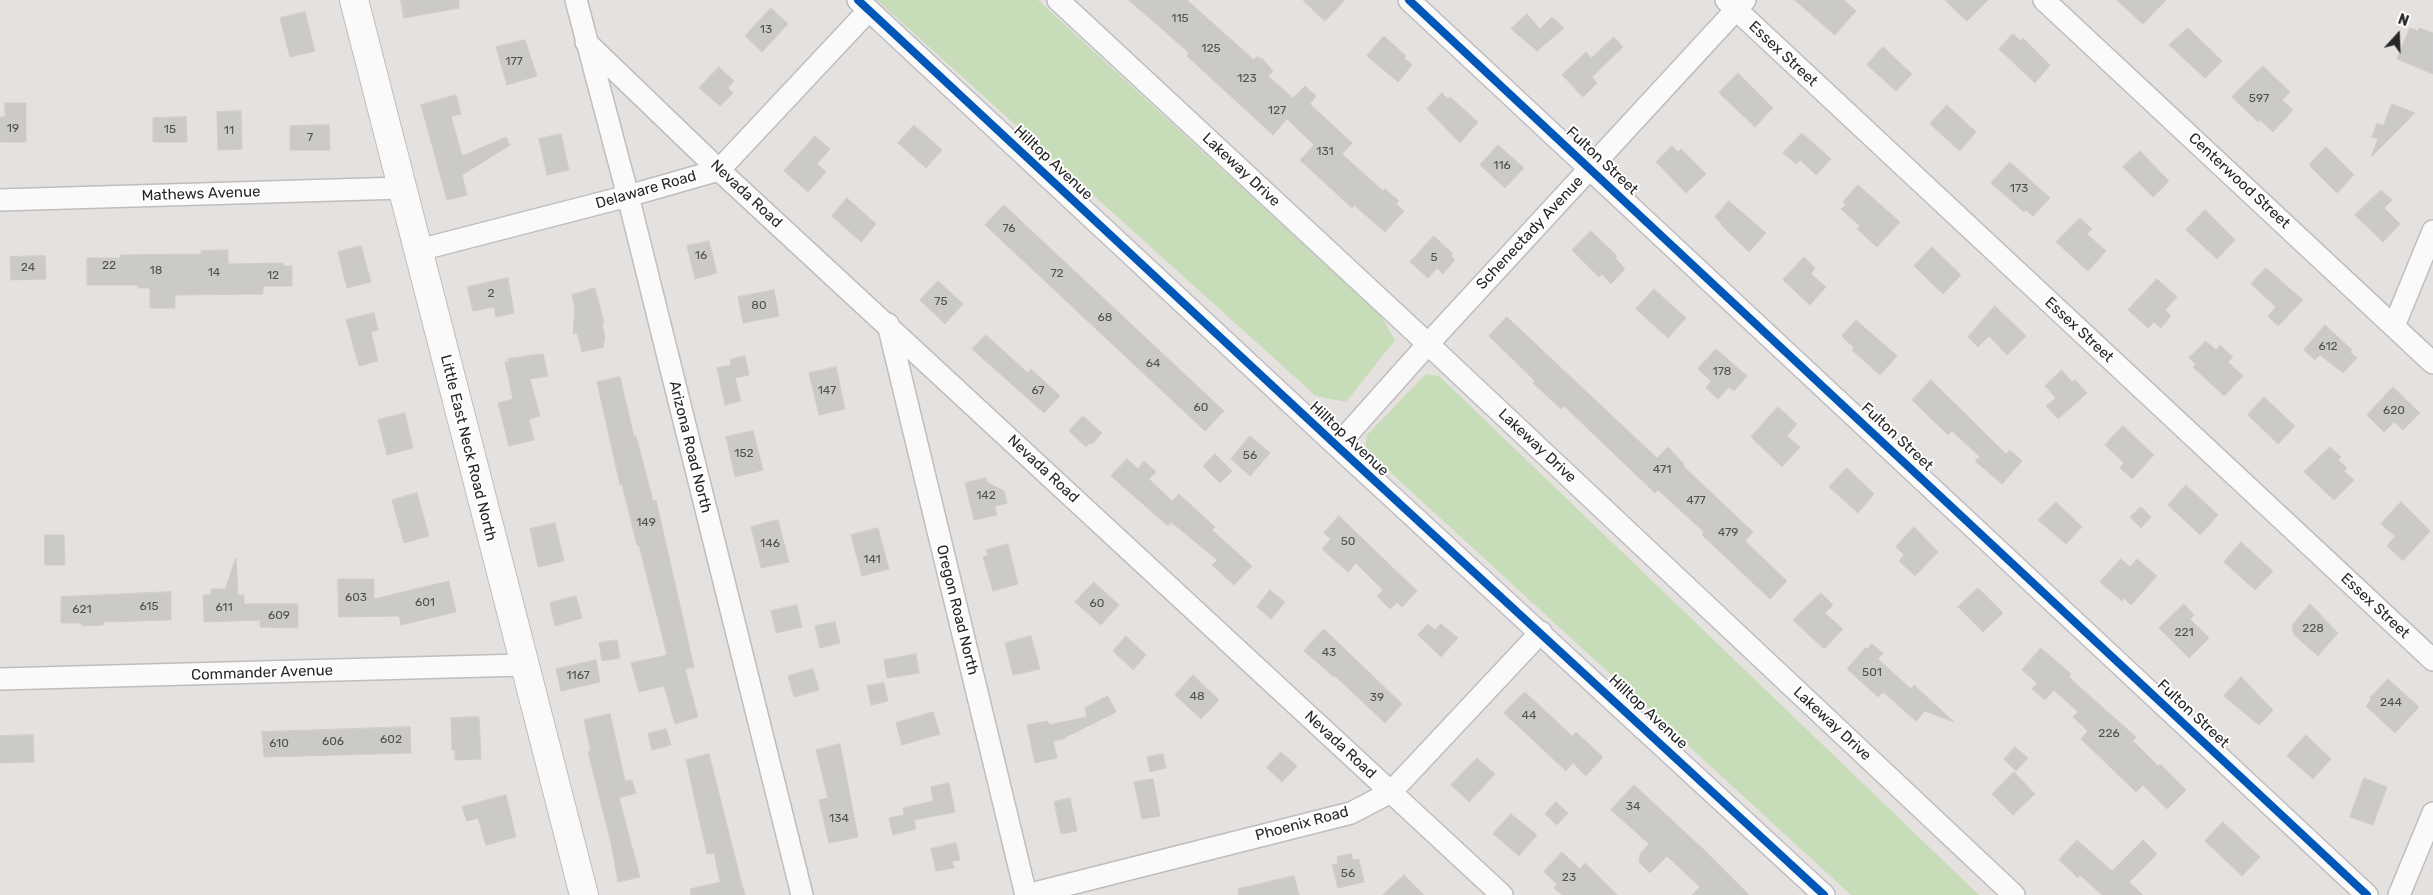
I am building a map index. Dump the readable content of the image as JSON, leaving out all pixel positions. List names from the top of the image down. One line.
{"streets":{"main road":["Little East Neck Road North"],"street":["Essex Street","Fulton Street","Hilltop Avenue","Lakeway Drive","Centerwood Street","Delaware Road","Mathews Avenue","Nevada Road","Schenectady Avenue","Arizona Road North","Oregon Road North","Commander Avenue","Phoenix Road"]},"crossings":[["Essex Street","Schenectady Avenue"],["Fulton Street","Schenectady Avenue"],["Hilltop Avenue","Schenectady Avenue"],["Hilltop Avenue","Phoenix Road"],["Lakeway Drive","Schenectady Avenue"],["Delaware Road","Nevada Road"],["Delaware Road","Arizona Road North"],["Delaware Road","Little East Neck Road North"],["Mathews Avenue","Little East Neck Road North"],["Nevada Road","Arizona Road North"],["Nevada Road","Oregon Road North"],["Nevada Road","Phoenix Road"],["Little East Neck Road North","Commander Avenue"],["Oregon Road North","Phoenix Road"]],"house_numbers":["115","13","125","177","123","597","127","19","15","11","7","131","116","173","76","16","5","22","24","18","14","72","12","2","75","80","68","612","64","178","147","67","60","620","152","56","471","142","477","149","479","50","146","141","603","601","60","615","611","621","609","228","221","43","501","1167","48","39","244","44","226","602","606","610","34","134","56","23"],"north":"top"}
